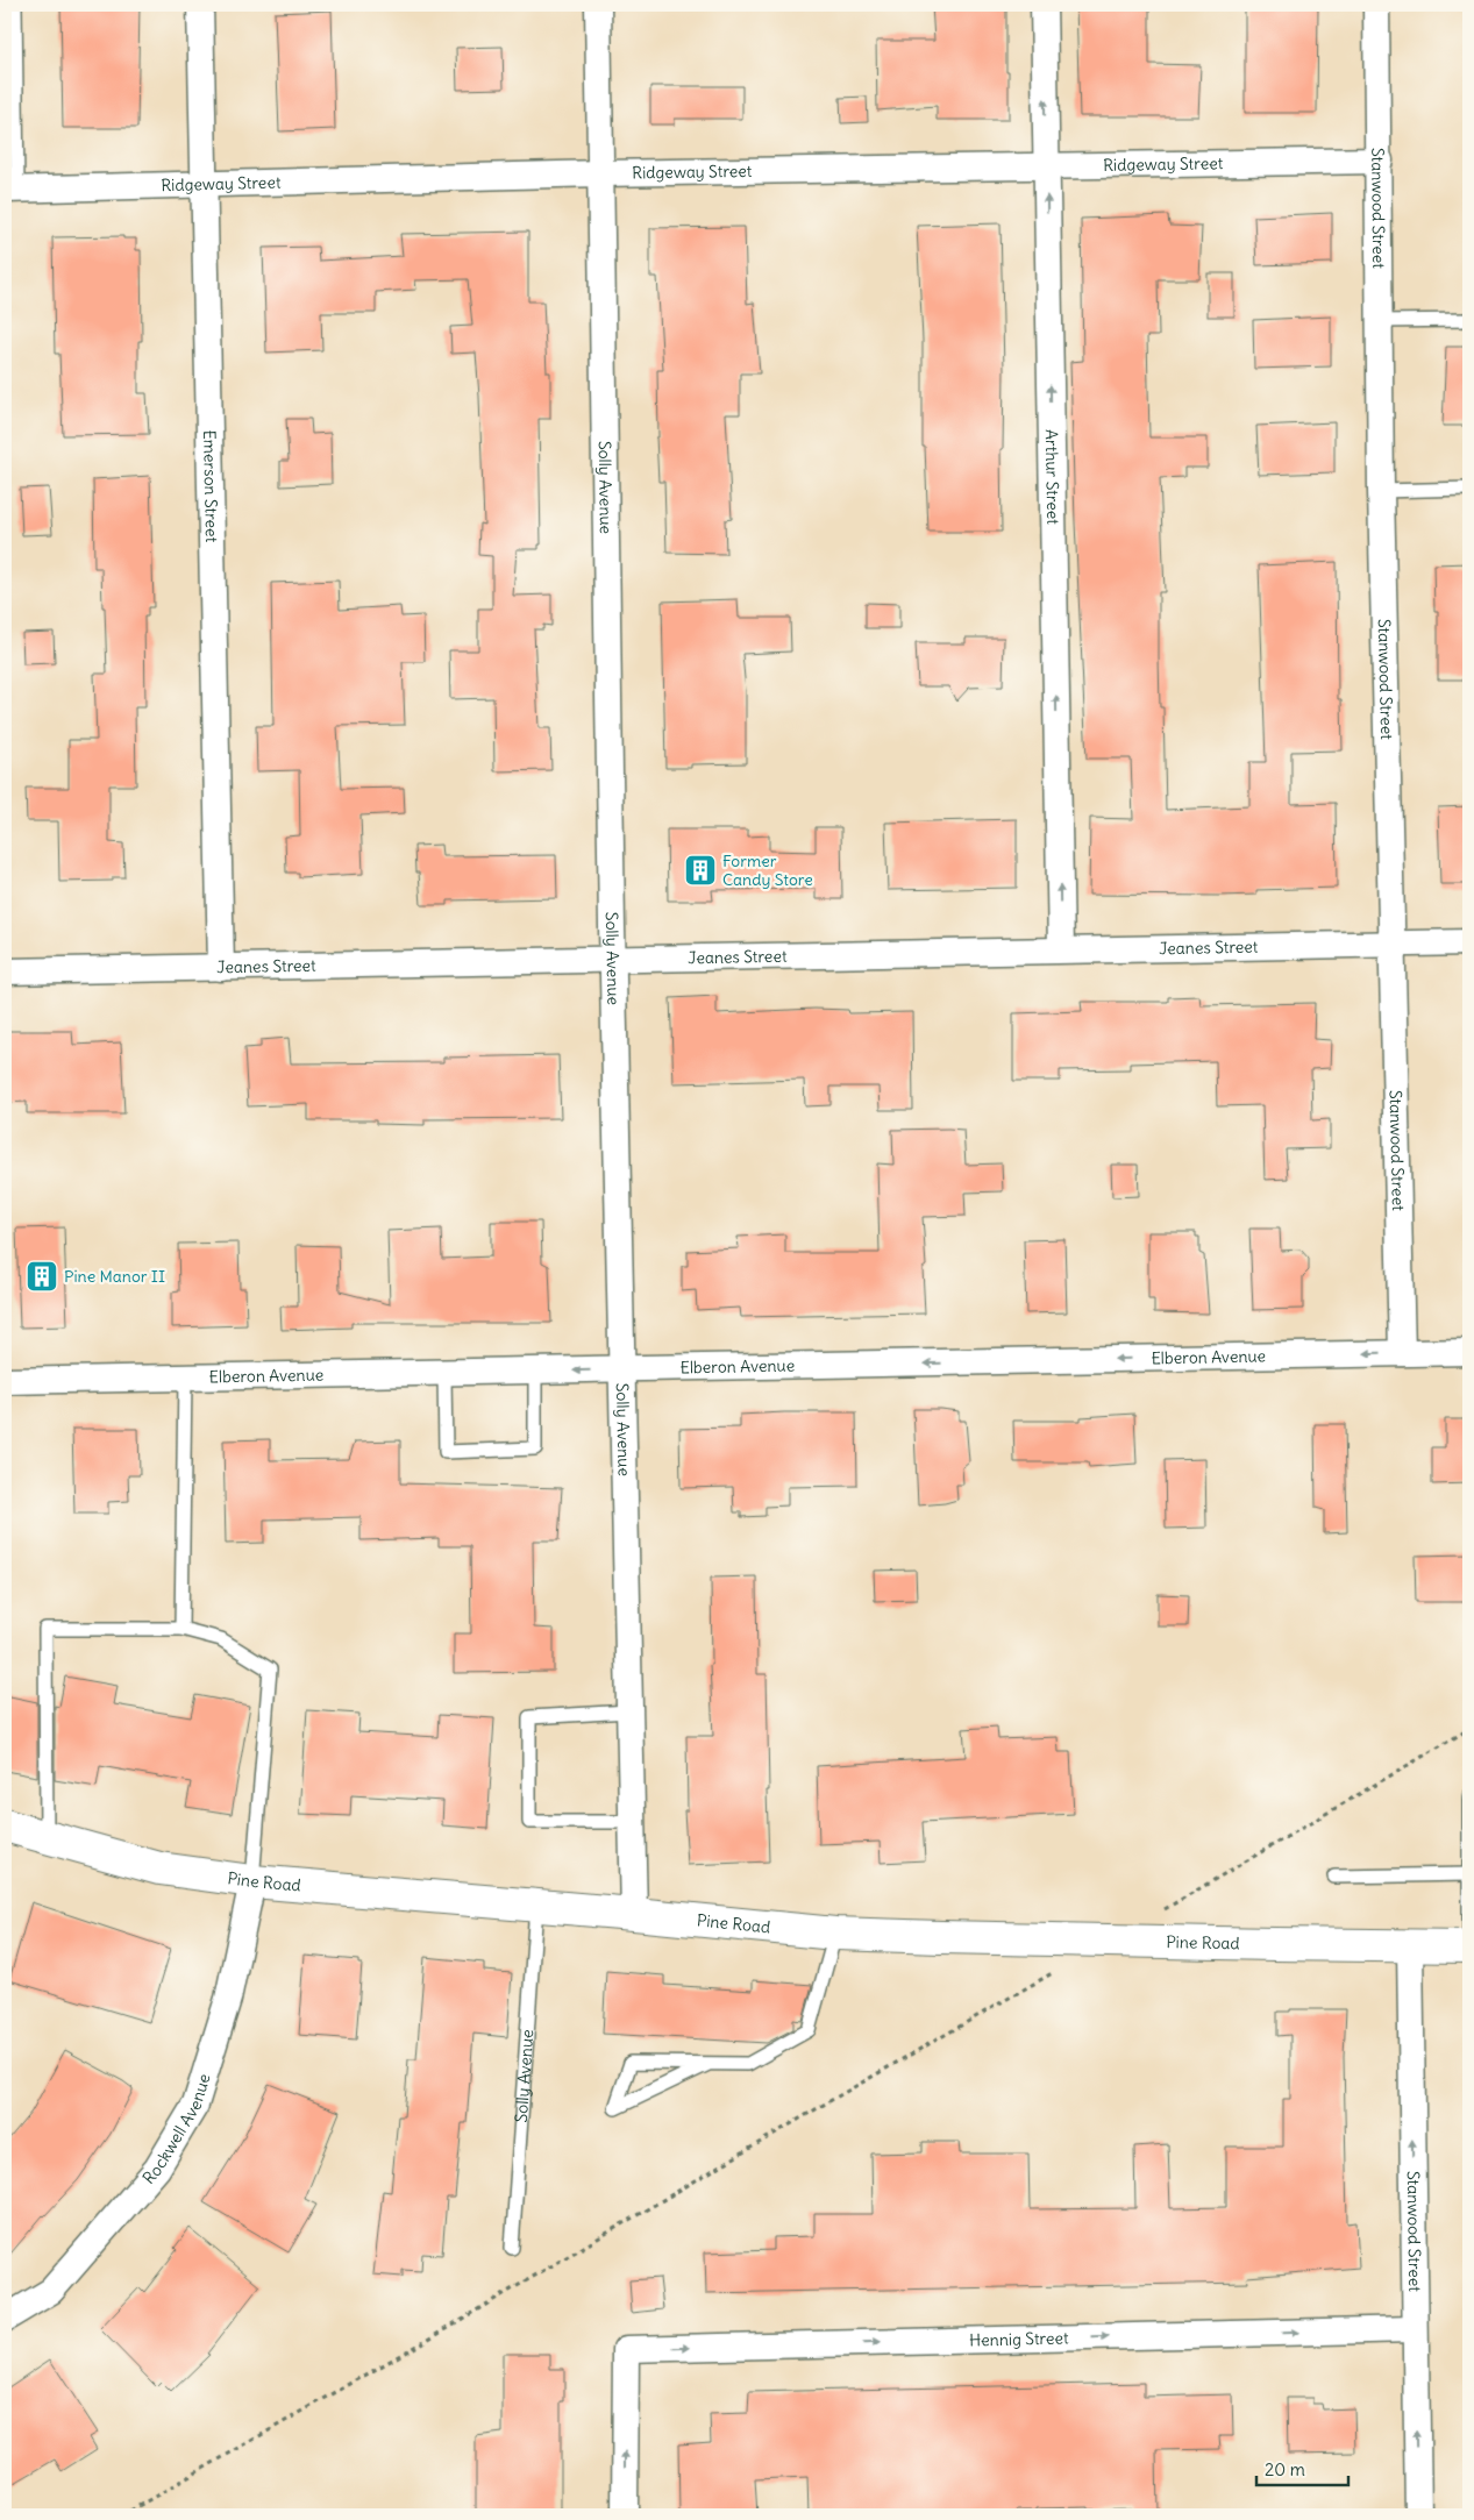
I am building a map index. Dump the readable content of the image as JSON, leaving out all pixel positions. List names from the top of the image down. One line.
{"streets":{"street":["Ridgeway Street","Stanwood Street","Arthur Street","Emerson Street","Solly Avenue","Jeanes Street","Elberon Avenue","Pine Road","Rockwell Avenue","Hennig Street"]},"crossings":[["Ridgeway Street","Stanwood Street"],["Ridgeway Street","Arthur Street"],["Ridgeway Street","Emerson Street"],["Ridgeway Street","Solly Avenue"],["Stanwood Street","Jeanes Street"],["Stanwood Street","Elberon Avenue"],["Stanwood Street","Pine Road"],["Stanwood Street","Hennig Street"],["Arthur Street","Jeanes Street"],["Emerson Street","Jeanes Street"],["Solly Avenue","Jeanes Street"],["Solly Avenue","Elberon Avenue"],["Solly Avenue","Pine Road"],["Pine Road","Rockwell Avenue"]],"one_way":["Arthur Street","Elberon Avenue","Hennig Street"],"places":{"building":["Former Candy Store","Pine Manor II"]},"scale_bar":"20 m"}
